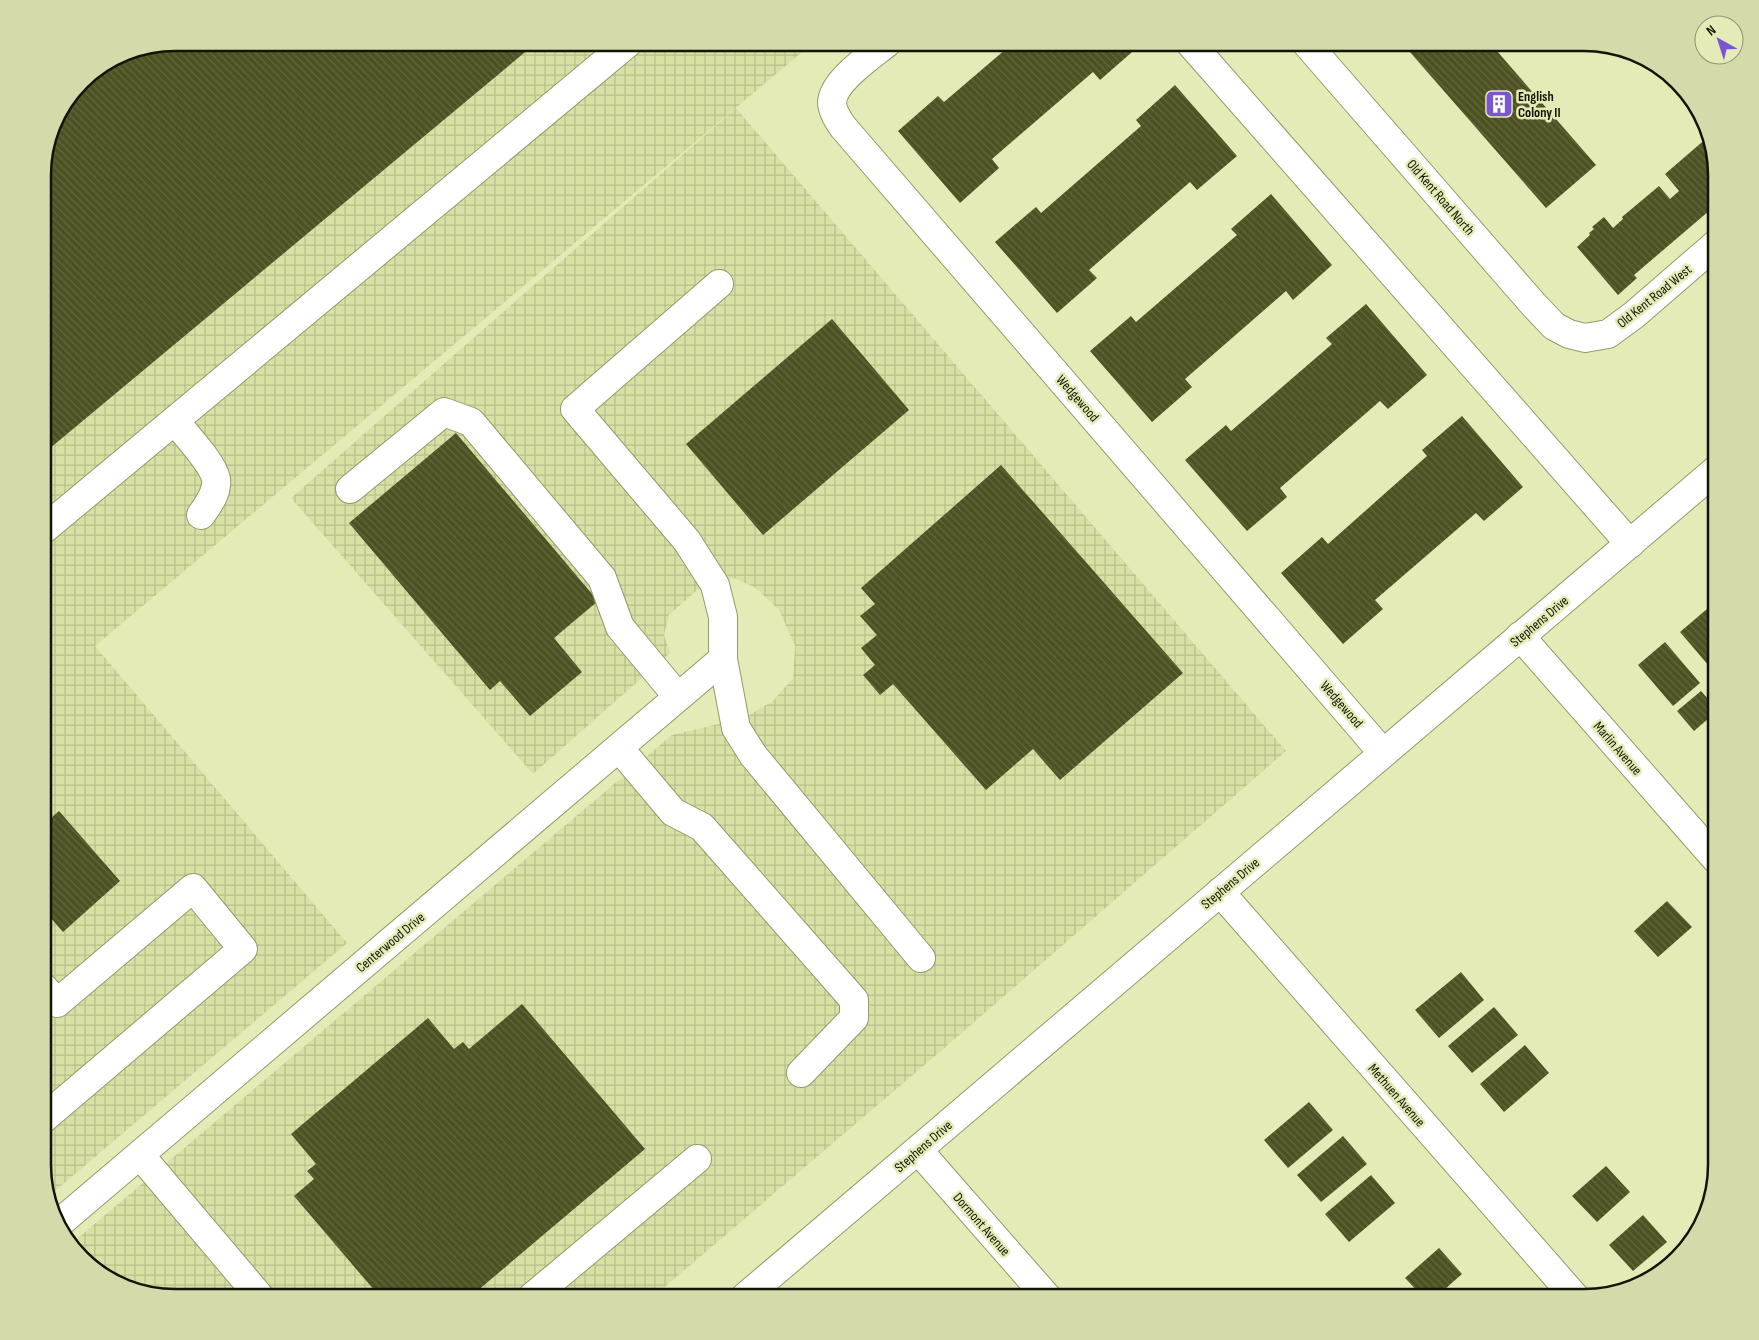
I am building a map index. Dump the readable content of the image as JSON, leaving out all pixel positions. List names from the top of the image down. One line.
{"streets":{"street":["Old Kent Road North","Old Kent Road West","Wedgewood","Stephens Drive","Marlin Avenue","Centerwood Drive","Methuen Avenue","Dormont Avenue"]},"crossings":[["Old Kent Road North","Old Kent Road West"],["Wedgewood","Stephens Drive"],["Stephens Drive","Marlin Avenue"],["Stephens Drive","Methuen Avenue"],["Stephens Drive","Dormont Avenue"]],"places":{"building":["English Colony II"]},"north":"top left"}
